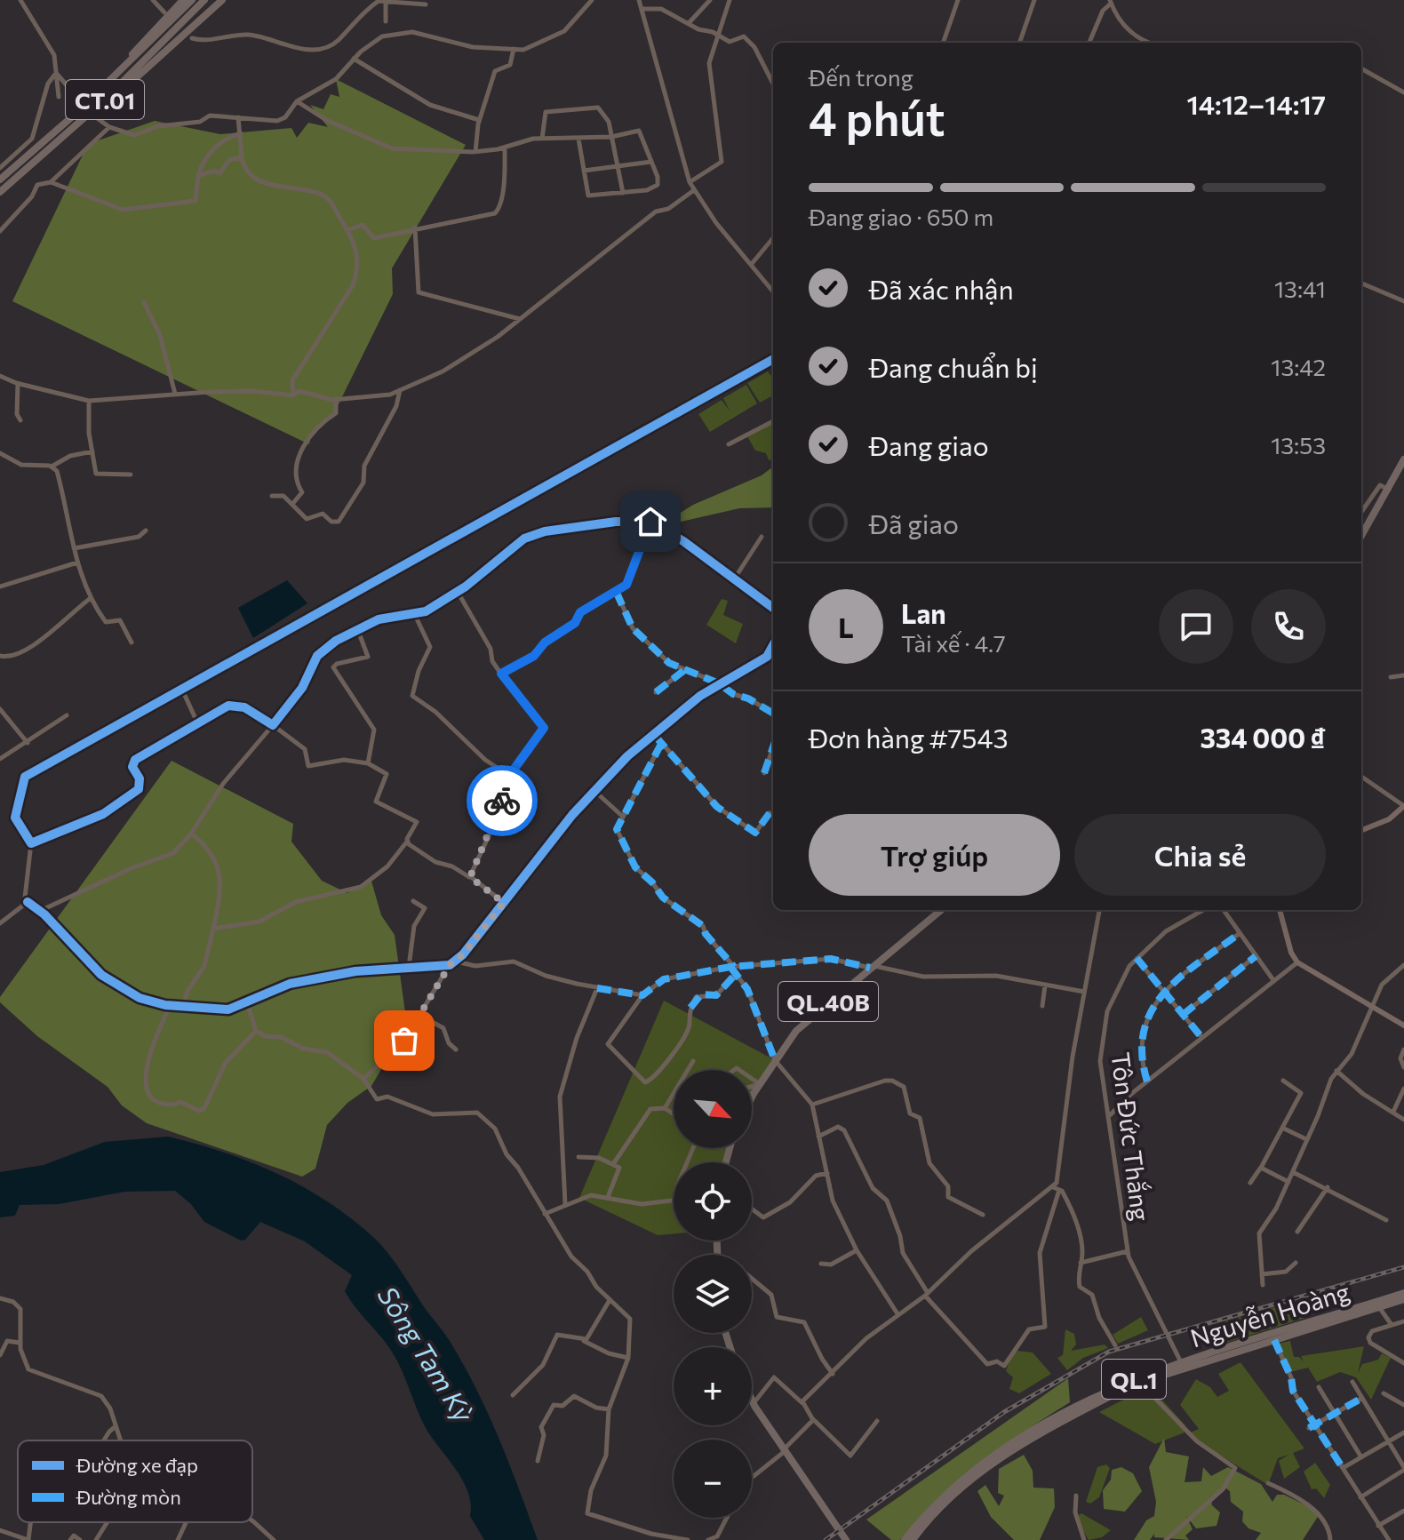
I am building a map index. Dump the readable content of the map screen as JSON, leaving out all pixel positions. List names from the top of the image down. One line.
{"streets":{"highway":["CT.01","QL.40B","Nguyễn Hoàng","QL.1"],"street":["Tôn Đức Thắng"]},"crossings":[["Tôn Đức Thắng","Nguyễn Hoàng"]],"water":["Sông Tam Kỳ"],"legend":["Đường xe đạp","Đường mòn"],"north":"bottom right","page":{"heading":["4 phút","Đến trong","14:12–14:17"],"panel":["Lan","Tài xế · 4.7","Đơn hàng #7543","334 000 ₫"],"bar":"Đang giao · 650 m","list":[["Đã xác nhận","13:41"],["Đang chuẩn bị","13:42"],["Đang giao","13:53"],"Đã giao"],"round":"L","buttons":["Trợ giúp","Chia sẻ"],"map_buttons":["+","−"]}}
